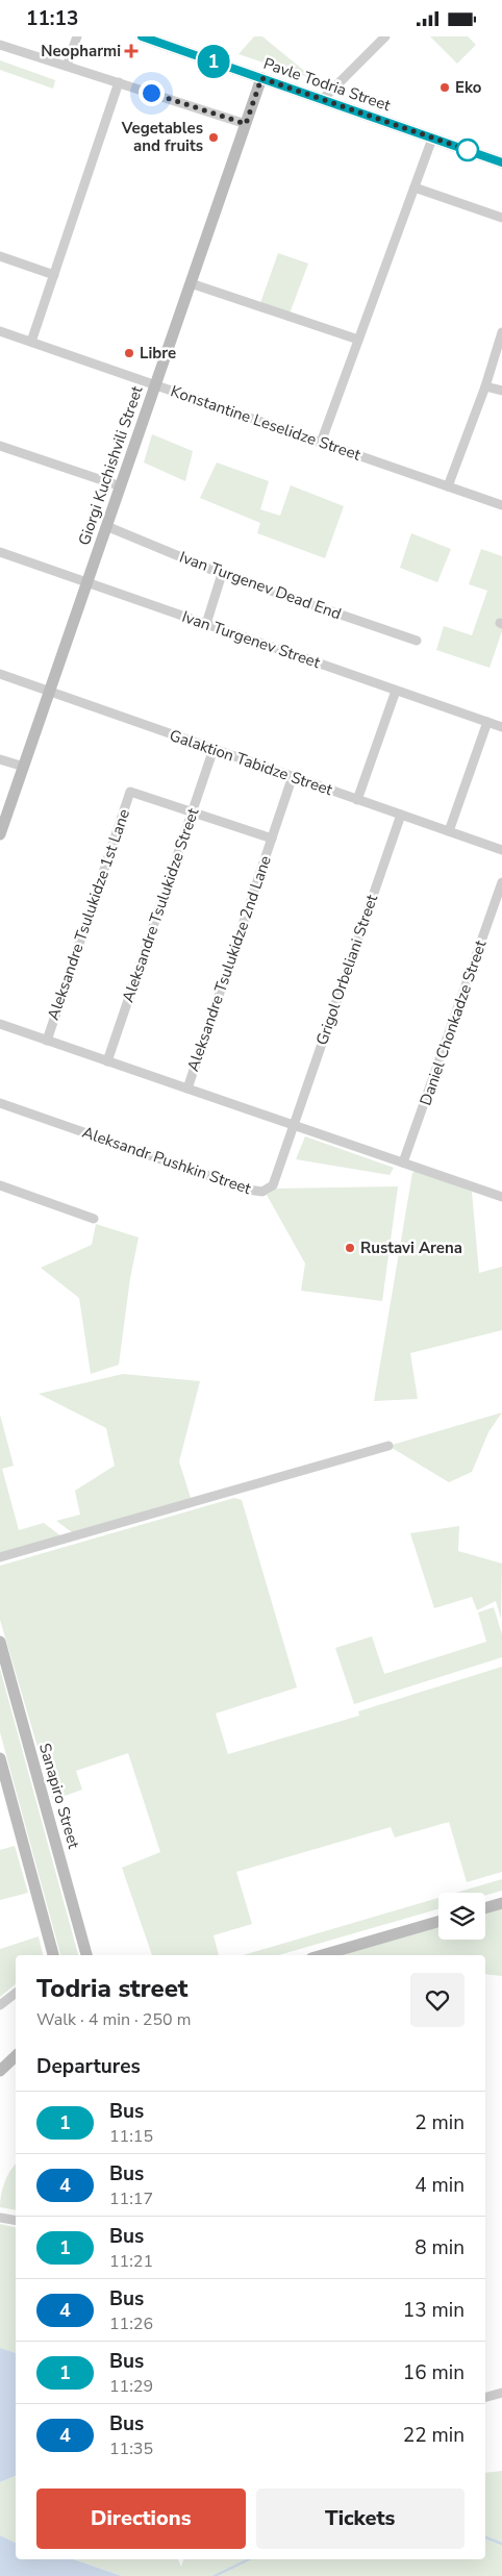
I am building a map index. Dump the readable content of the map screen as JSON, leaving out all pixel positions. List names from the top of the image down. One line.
{"streets":{"street":["Pavle Todria Street","Konstantine Leselidze Street","Giorgi Kuchishvili Street","Ivan Turgenev Dead End","Ivan Turgenev Street","Galaktion Tabidze Street","Aleksandre Tsulukidze Street","Aleksandre Tsulukidze 1st Lane","Aleksandre Tsulukidze 2nd Lane","Grigol Orbeliani Street","Daniel Chonkadze Street","Aleksandr Pushkin Street","Sanapiro Street"]},"crossings":[["Pavle Todria Street","Giorgi Kuchishvili Street"],["Konstantine Leselidze Street","Giorgi Kuchishvili Street"],["Giorgi Kuchishvili Street","Ivan Turgenev Dead End"],["Giorgi Kuchishvili Street","Ivan Turgenev Street"],["Giorgi Kuchishvili Street","Galaktion Tabidze Street"],["Galaktion Tabidze Street","Aleksandre Tsulukidze Street"],["Galaktion Tabidze Street","Aleksandre Tsulukidze 2nd Lane"],["Galaktion Tabidze Street","Grigol Orbeliani Street"],["Aleksandre Tsulukidze Street","Aleksandre Tsulukidze 1st Lane"],["Aleksandre Tsulukidze Street","Aleksandre Tsulukidze 2nd Lane"],["Aleksandre Tsulukidze 1st Lane","Aleksandre Tsulukidze 2nd Lane"],["Grigol Orbeliani Street","Aleksandr Pushkin Street"]],"places":{"health":["Neopharmi"],"other":["Eko","Vegetables and fruits","Libre","Rustavi Arena"]},"lines":["bus line 1"],"page":{"status":"11:13","on_map":"1","heading":[["Todria street","Walk · 4 min · 250 m"],"Departures"],"list":[{"mark":"1","name":"Bus","note":"11:15","value":"2 min"},{"mark":"4","name":"Bus","note":"11:17","value":"4 min"},{"mark":"1","name":"Bus","note":"11:21","value":"8 min"},{"mark":"4","name":"Bus","note":"11:26","value":"13 min"},{"mark":"1","name":"Bus","note":"11:29","value":"16 min"},{"mark":"4","name":"Bus","note":"11:35","value":"22 min"}],"buttons":["Directions","Tickets"]}}
